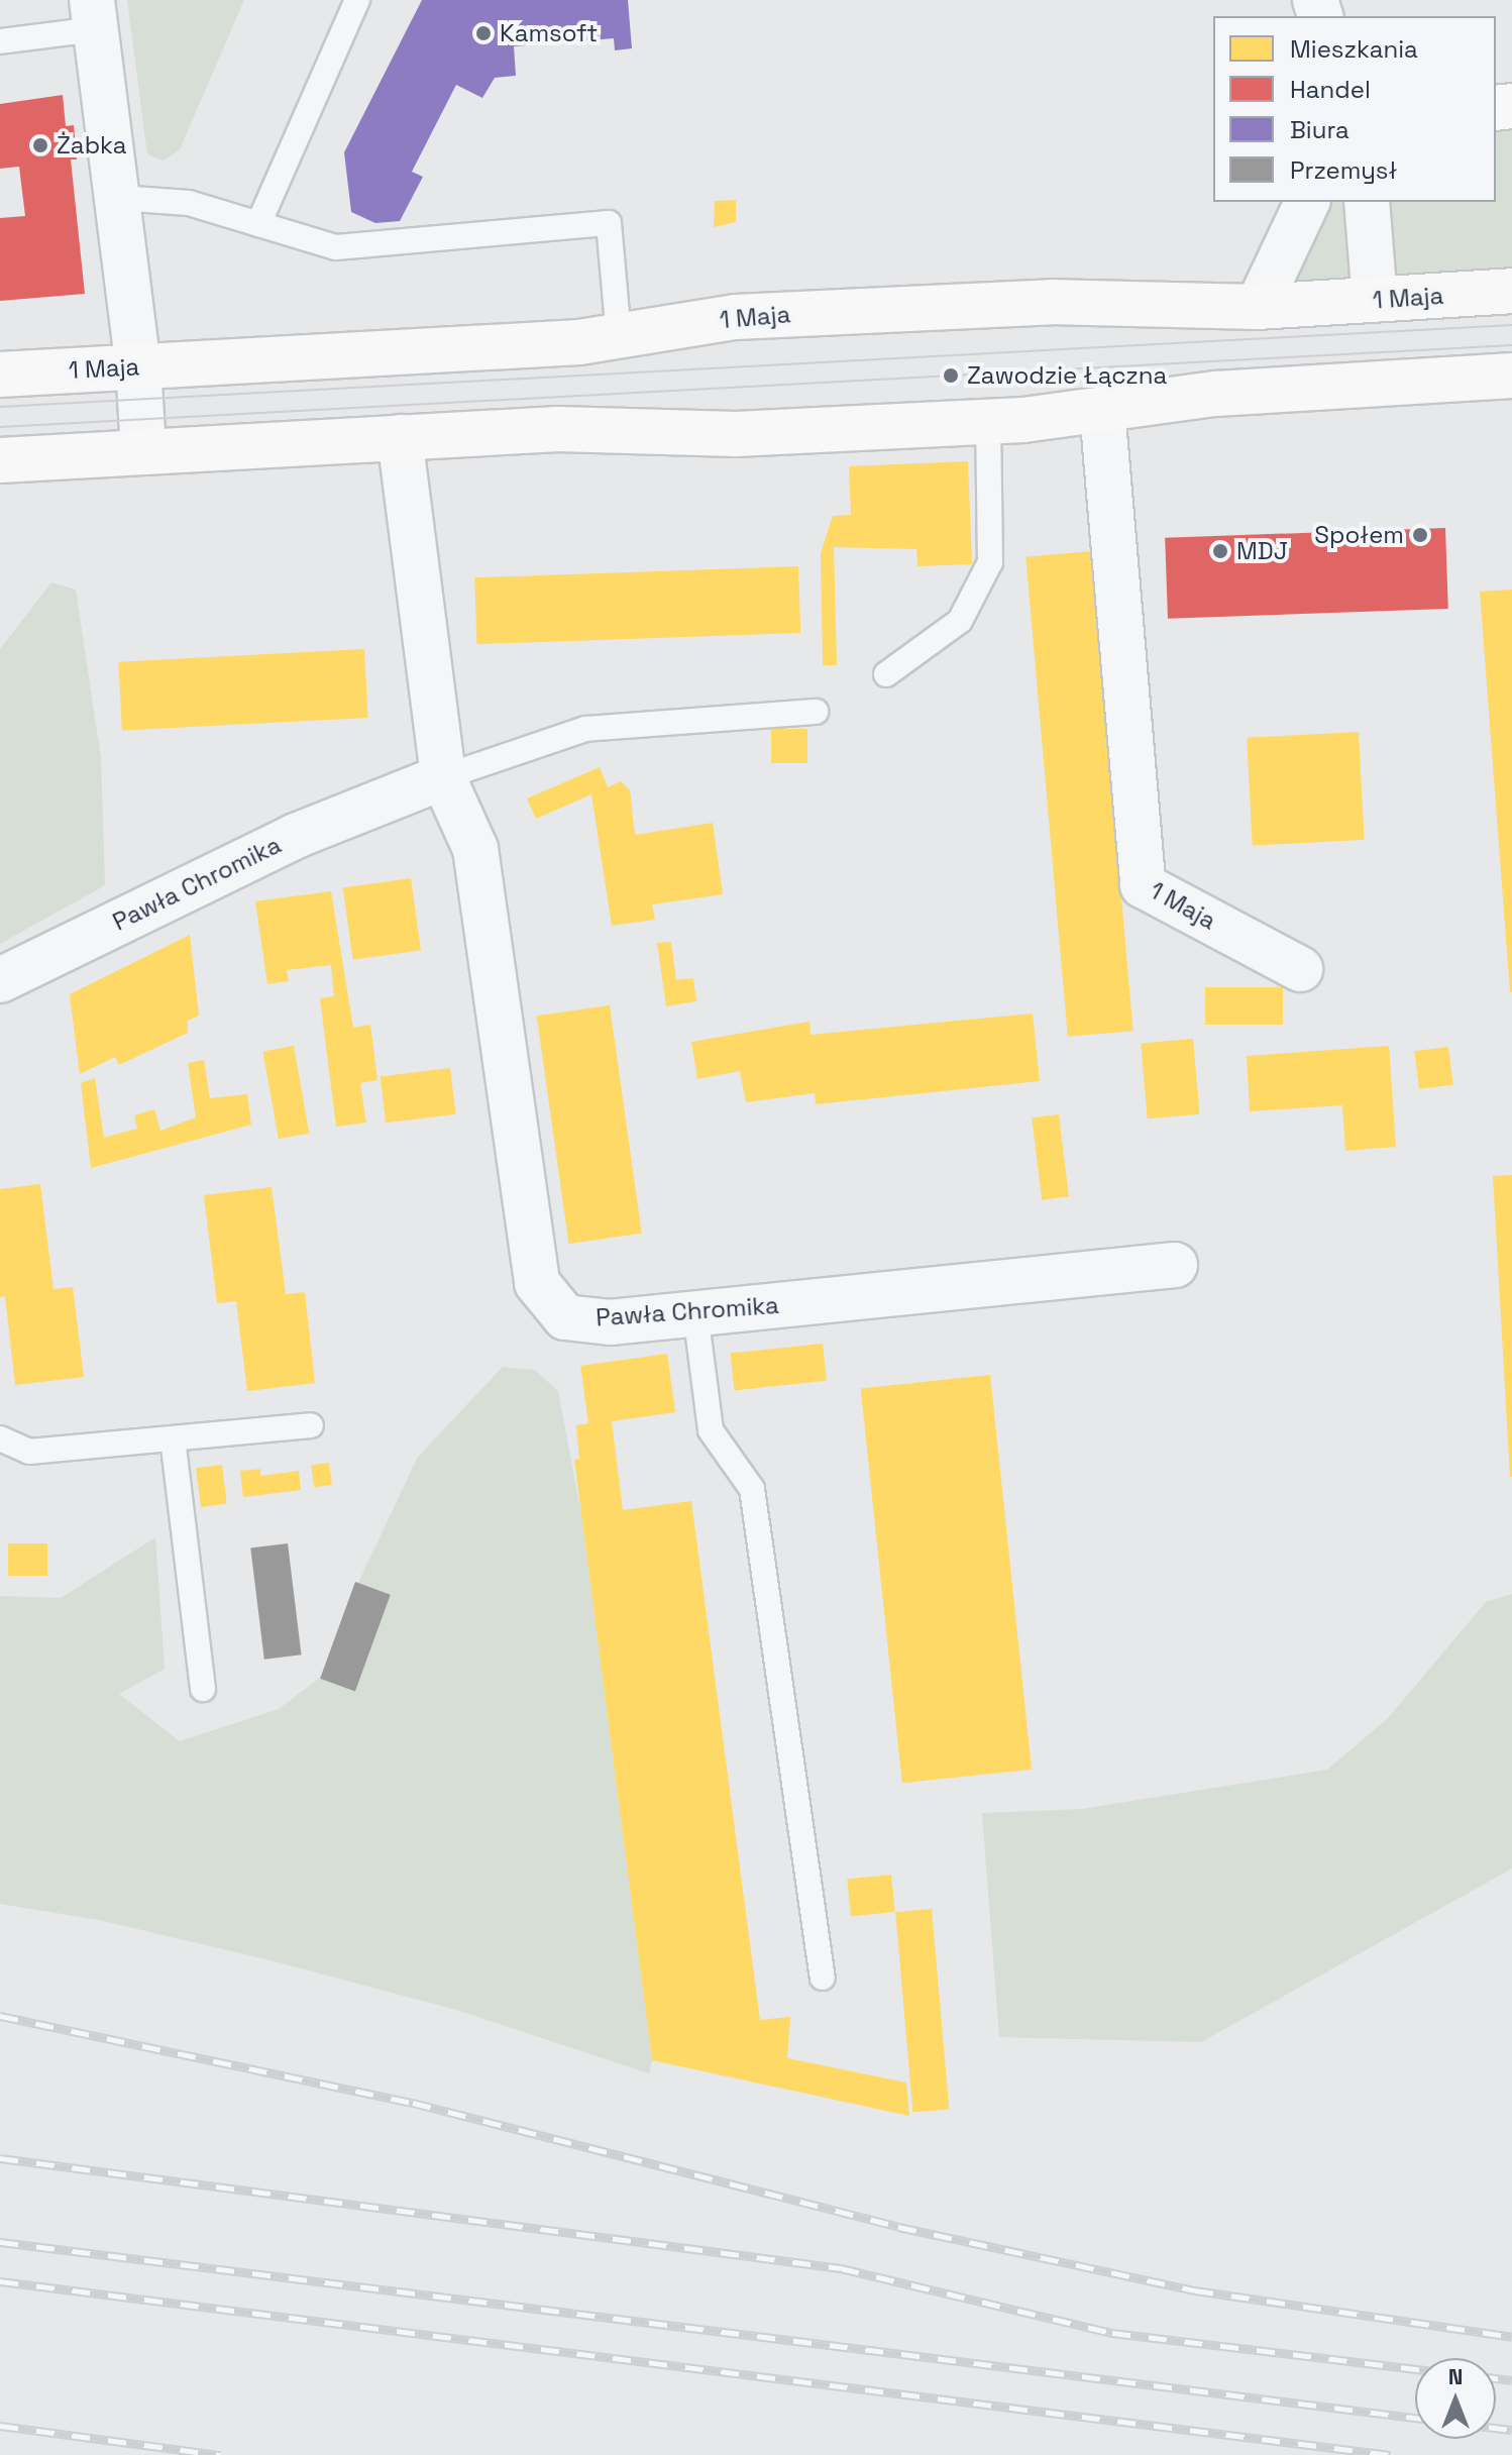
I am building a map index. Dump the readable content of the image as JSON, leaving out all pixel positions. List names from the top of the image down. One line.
{"streets":{"street":["1 Maja","Pawła Chromika"]},"places":["Kamsoft","Żabka","Zawodzie Łączna","Społem","MDJ"],"legend":["Mieszkania","Handel","Biura","Przemysł"],"north":"top"}
